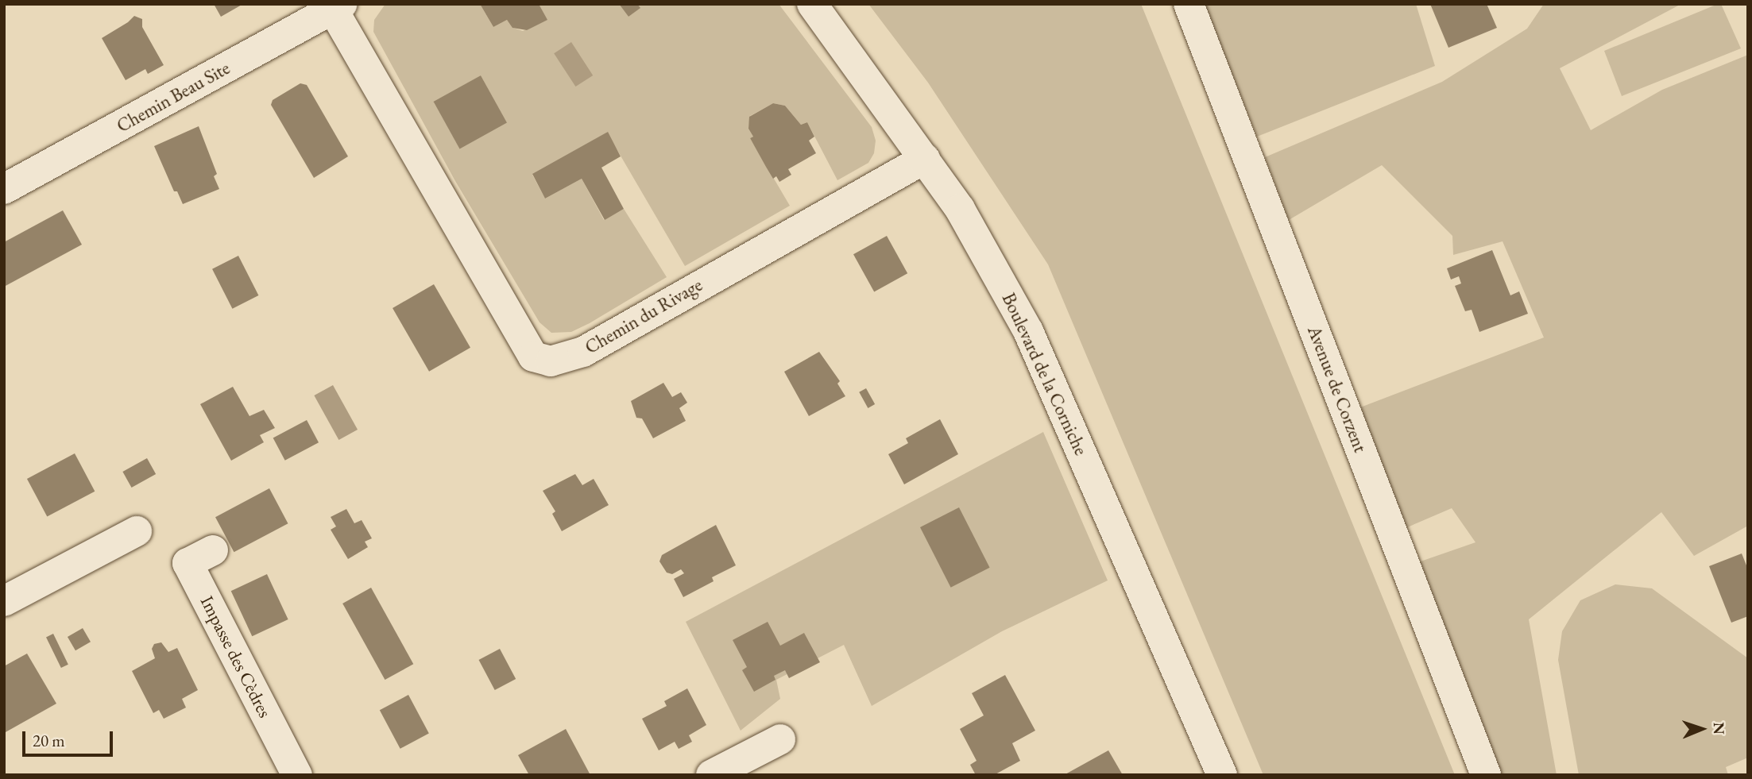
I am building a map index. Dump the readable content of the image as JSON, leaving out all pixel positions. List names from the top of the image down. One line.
{"streets":{"street":["Chemin Beau Site","Chemin du Rivage","Boulevard de la Corniche","Avenue de Corzent","Impasse des Cèdres"]},"crossings":[["Chemin Beau Site","Chemin du Rivage"],["Chemin du Rivage","Boulevard de la Corniche"]],"scale_bar":"20 m","north":"right"}
